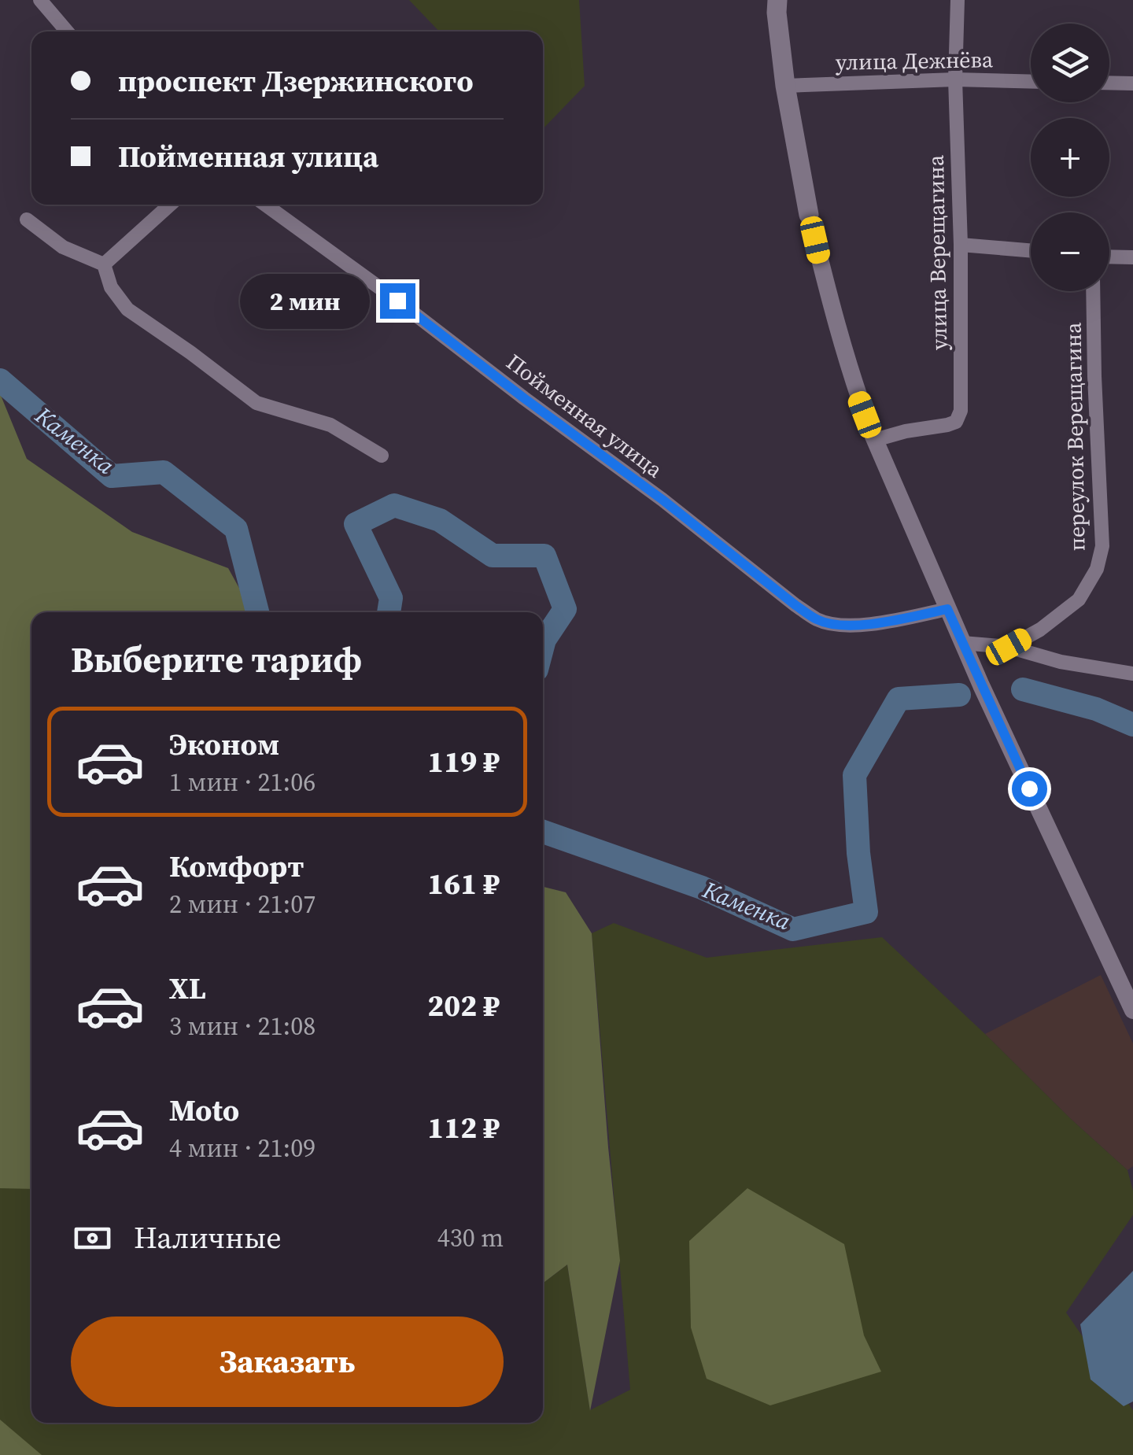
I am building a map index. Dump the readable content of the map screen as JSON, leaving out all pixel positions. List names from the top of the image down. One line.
{"streets":{"street":["улица Дежнёва","улица Верещагина","Пойменная улица","переулок Верещагина"]},"crossings":[["улица Дежнёва","улица Верещагина"]],"water":["Каменка"],"page":{"map_buttons":["+","−"],"banner":["проспект Дзержинского","Пойменная улица"],"bubble":"2 мин","heading":"Выберите тариф","list":[{"name":"Эконом","note":"1 мин · 21:06","value":"119 ₽"},{"name":"Комфорт","note":"2 мин · 21:07","value":"161 ₽"},{"name":"XL","note":"3 мин · 21:08","value":"202 ₽"},{"name":"Moto","note":"4 мин · 21:09","value":"112 ₽"}],"pay":["Наличные","430 m"],"buttons":"Заказать"}}
